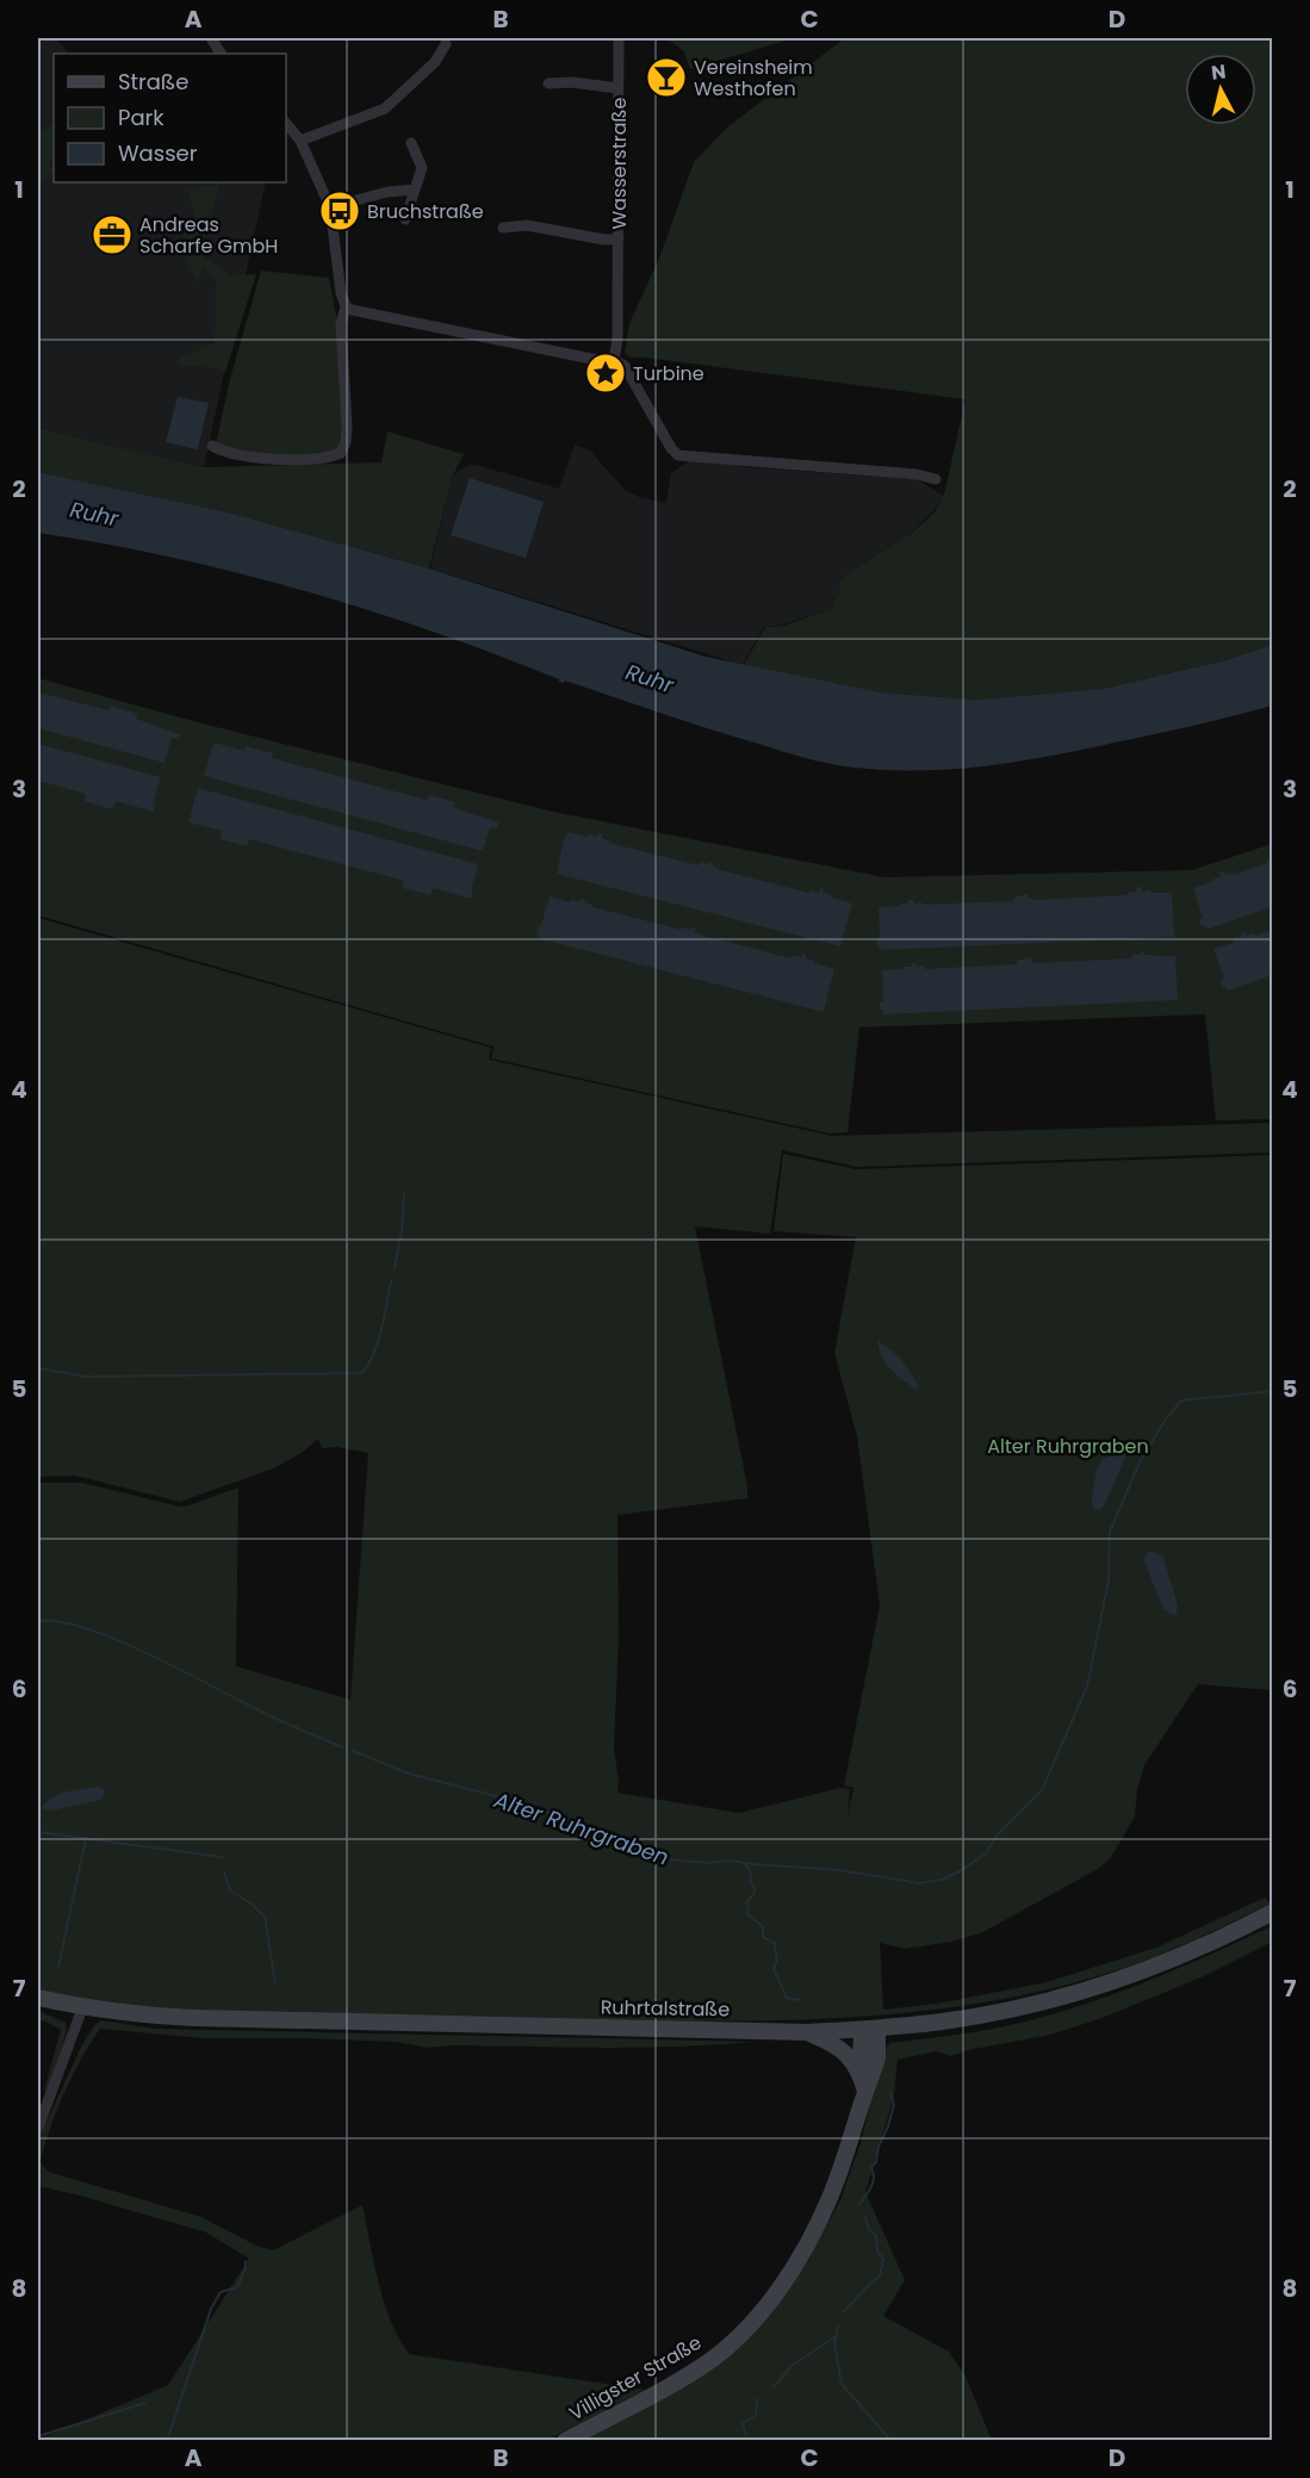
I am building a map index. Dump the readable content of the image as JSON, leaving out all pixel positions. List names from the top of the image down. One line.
{"streets":{"main road":["Ruhrtalstraße","Villigster Straße"],"street":["Wasserstraße"]},"crossings":[["Ruhrtalstraße","Villigster Straße"]],"water":["Ruhr","Alter Ruhrgraben"],"parks":["Alter Ruhrgraben"],"places":{"bar":["Vereinsheim Westhofen"],"bus stop":["Bruchstraße"],"office":["Andreas Scharfe GmbH"],"place":["Turbine"]},"legend":["Straße","Park","Wasser"],"north":"top","grid":{"columns":["A","B","C","D"],"rows":["1","2","3","4","5","6","7","8"]}}
